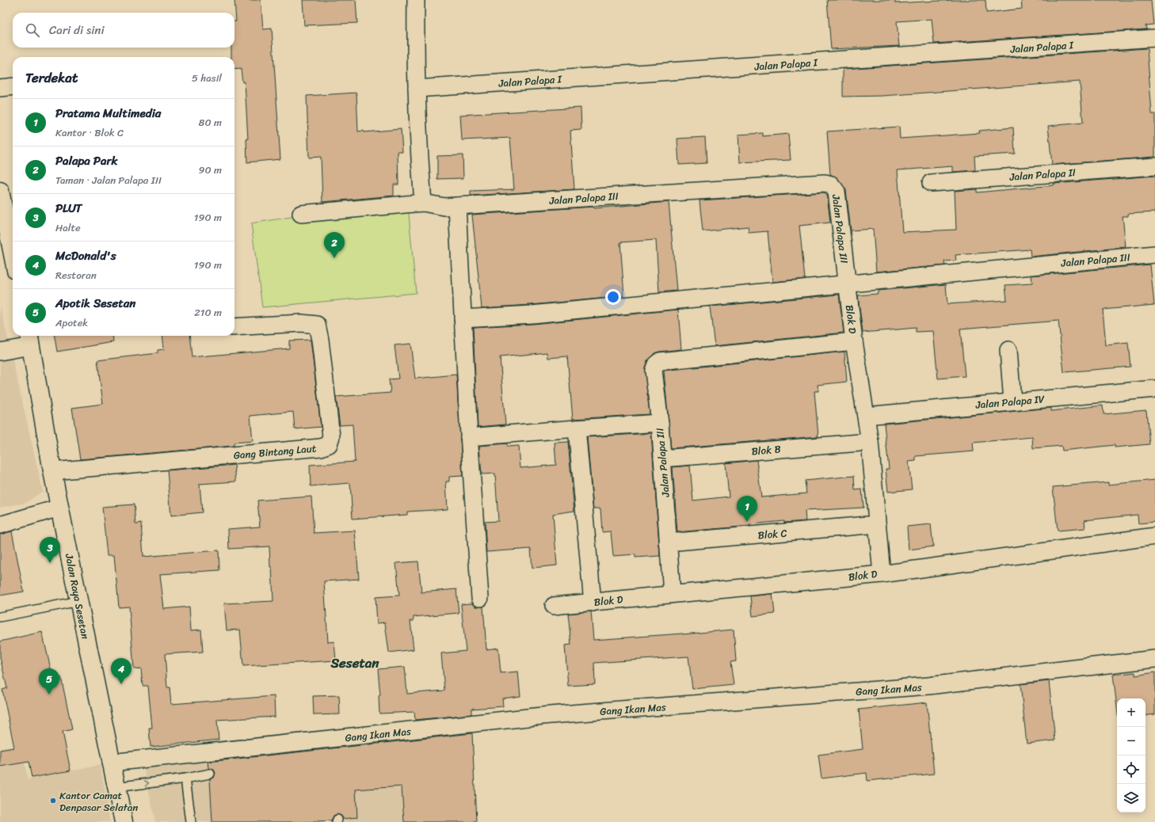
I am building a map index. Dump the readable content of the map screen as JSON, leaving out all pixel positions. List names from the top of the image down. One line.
{"streets":{"main road":["Jalan Raya Sesetan"],"street":["Jalan Palapa I","Jalan Palapa II","Jalan Palapa III","Blok D","Jalan Palapa IV","Blok B","Gang Bintang Laut","Blok C","Gang Ikan Mas"]},"crossings":[["Jalan Palapa III","Blok D"],["Jalan Palapa III","Blok B"],["Jalan Palapa III","Blok C"],["Blok D","Jalan Palapa IV"],["Blok D","Blok B"],["Blok D","Blok C"],["Gang Bintang Laut","Jalan Raya Sesetan"],["Jalan Raya Sesetan","Gang Ikan Mas"]],"districts":["Sesetan"],"places":["Kantor Camat Denpasar Selatan"],"page":{"search":"Cari di sini","heading":["Terdekat","5 hasil"],"list":[{"mark":"1","name":"Pratama Multimedia","note":"Kantor · Blok C","value":"80 m"},{"mark":"2","name":"Palapa Park","note":"Taman · Jalan Palapa III","value":"90 m"},{"mark":"3","name":"PLUT","note":"Halte","value":"190 m"},{"mark":"4","name":"McDonald's","note":"Restoran","value":"190 m"},{"mark":"5","name":"Apotik Sesetan","note":"Apotek","value":"210 m"}],"pins":["2","1","3","4","5"],"map_buttons":["+","−"]}}
